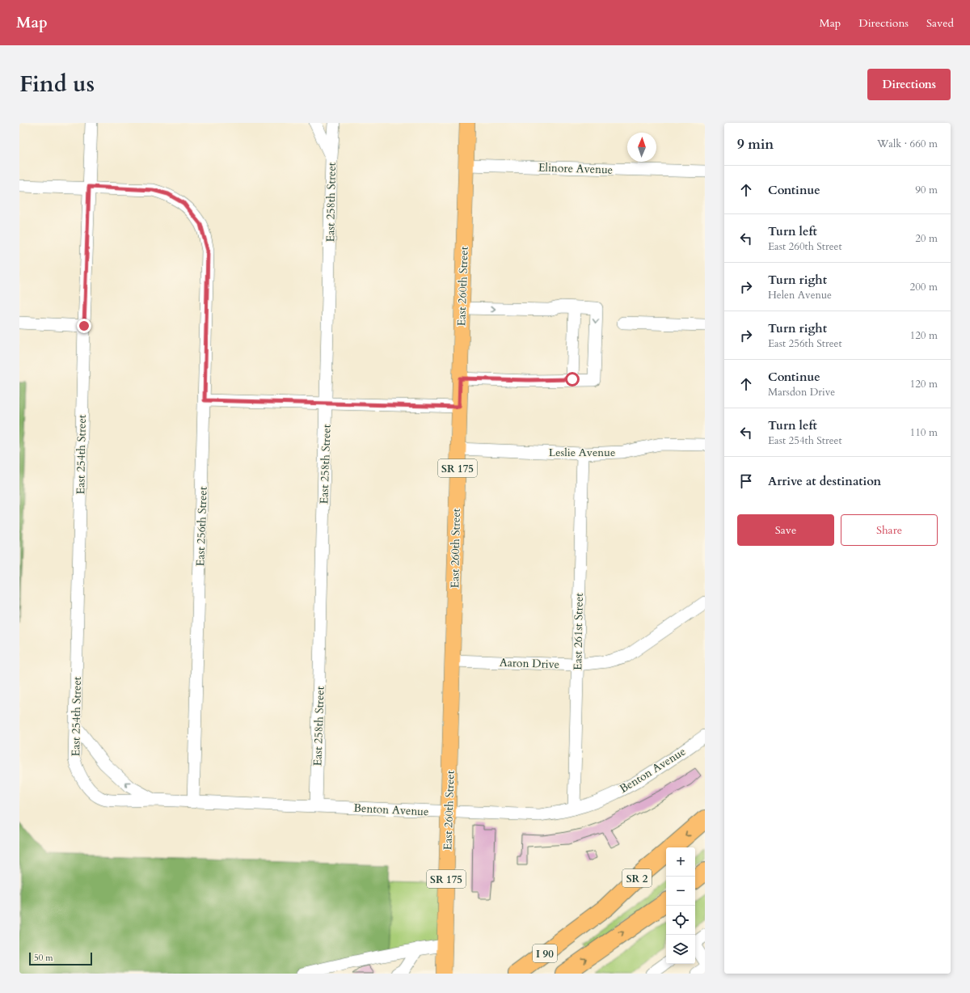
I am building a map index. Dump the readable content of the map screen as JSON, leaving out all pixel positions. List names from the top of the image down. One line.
{"streets":{"highway":["SR 2","I 90"],"main road":["East 260th Street","SR 175"],"street":["Elinore Avenue","East 258th Street","Leslie Avenue","East 254th Street","East 256th Street","East 261st Street","Aaron Drive","Benton Avenue"]},"crossings":[["Elinore Avenue","East 260th Street"],["East 258th Street","Benton Avenue"],["East 260th Street","Leslie Avenue"],["East 260th Street","Aaron Drive"],["East 260th Street","Benton Avenue"],["Leslie Avenue","East 261st Street"],["East 254th Street","East 256th Street"],["East 254th Street","Benton Avenue"],["East 256th Street","Benton Avenue"],["East 261st Street","Aaron Drive"],["East 261st Street","Benton Avenue"],["SR 2","I 90"]],"scale_bar":"50 m","north":"top","page":{"header":"Map","nav":["Map","Directions","Saved"],"title":"Find us","buttons":["Directions",["Save","Share"]],"heading":["9 min","Walk · 660 m"],"list":[["Continue","90 m"],["Turn left","East 260th Street","20 m"],["Turn right","Helen Avenue","200 m"],["Turn right","East 256th Street","120 m"],["Continue","Marsdon Drive","120 m"],["Turn left","East 254th Street","110 m"],"Arrive at destination"],"map_buttons":["+","−"],"scale":"50 m"}}
